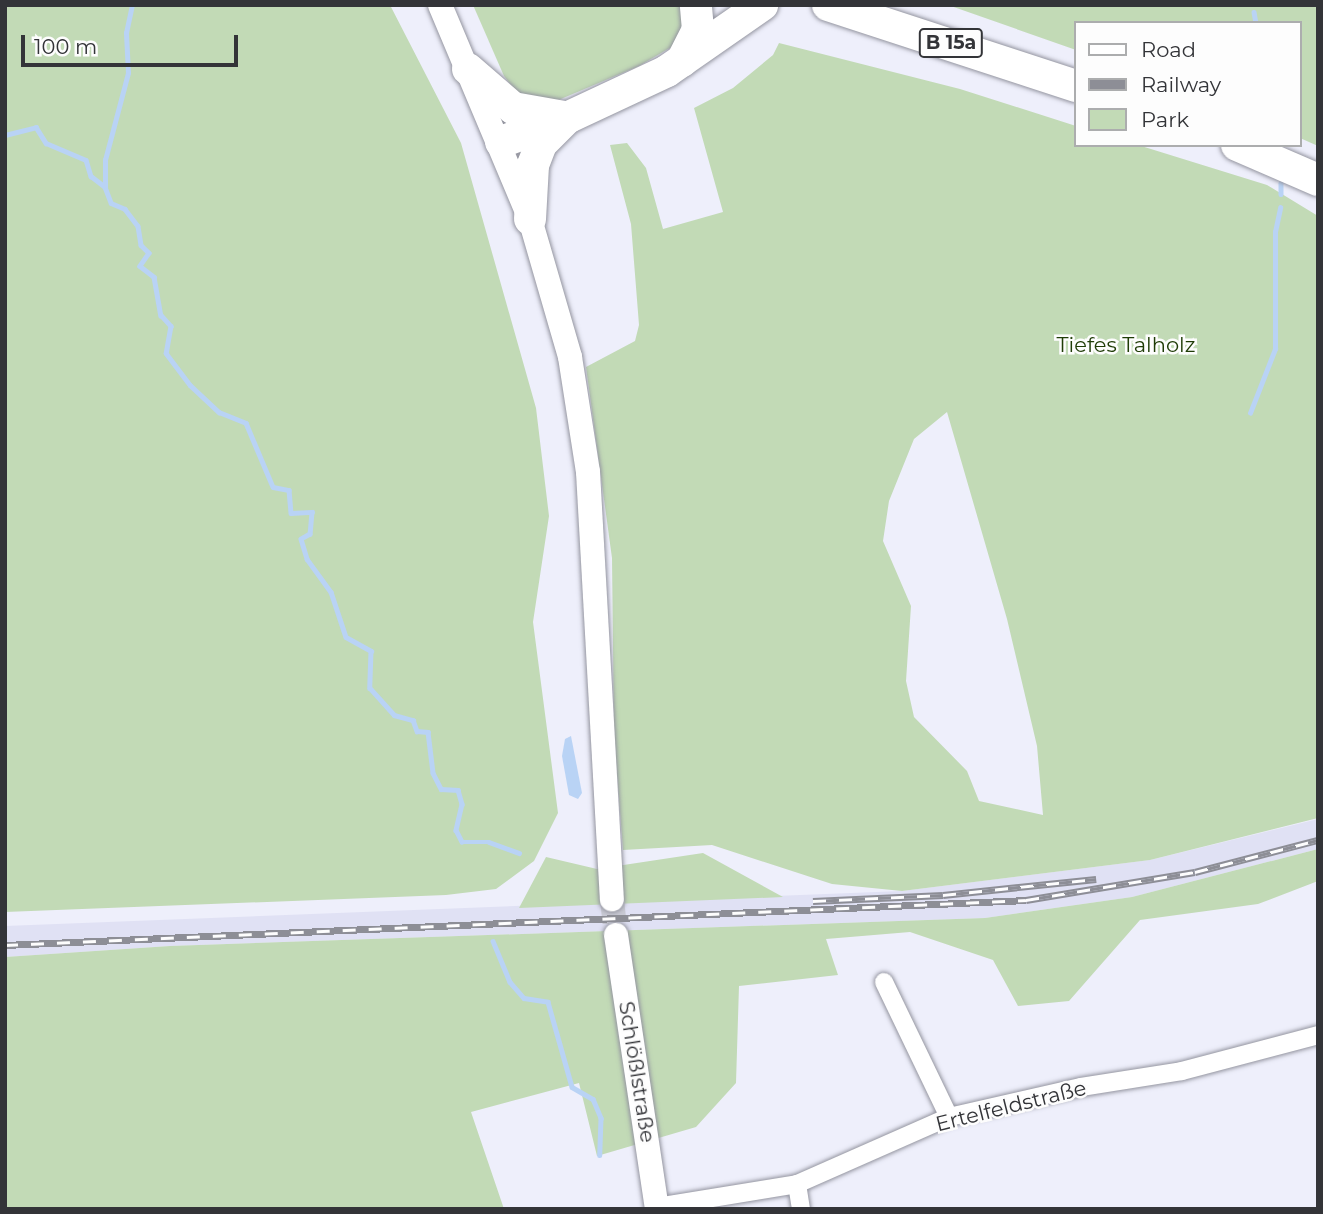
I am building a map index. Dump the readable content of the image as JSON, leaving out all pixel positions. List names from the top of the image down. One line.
{"streets":{"highway":["B 15a"],"street":["Schlößlstraße","Ertelfeldstraße"]},"crossings":[["Schlößlstraße","Ertelfeldstraße"]],"parks":["Tiefes Talholz"],"legend":["Road","Railway","Park"],"scale_bar":"100 m"}
